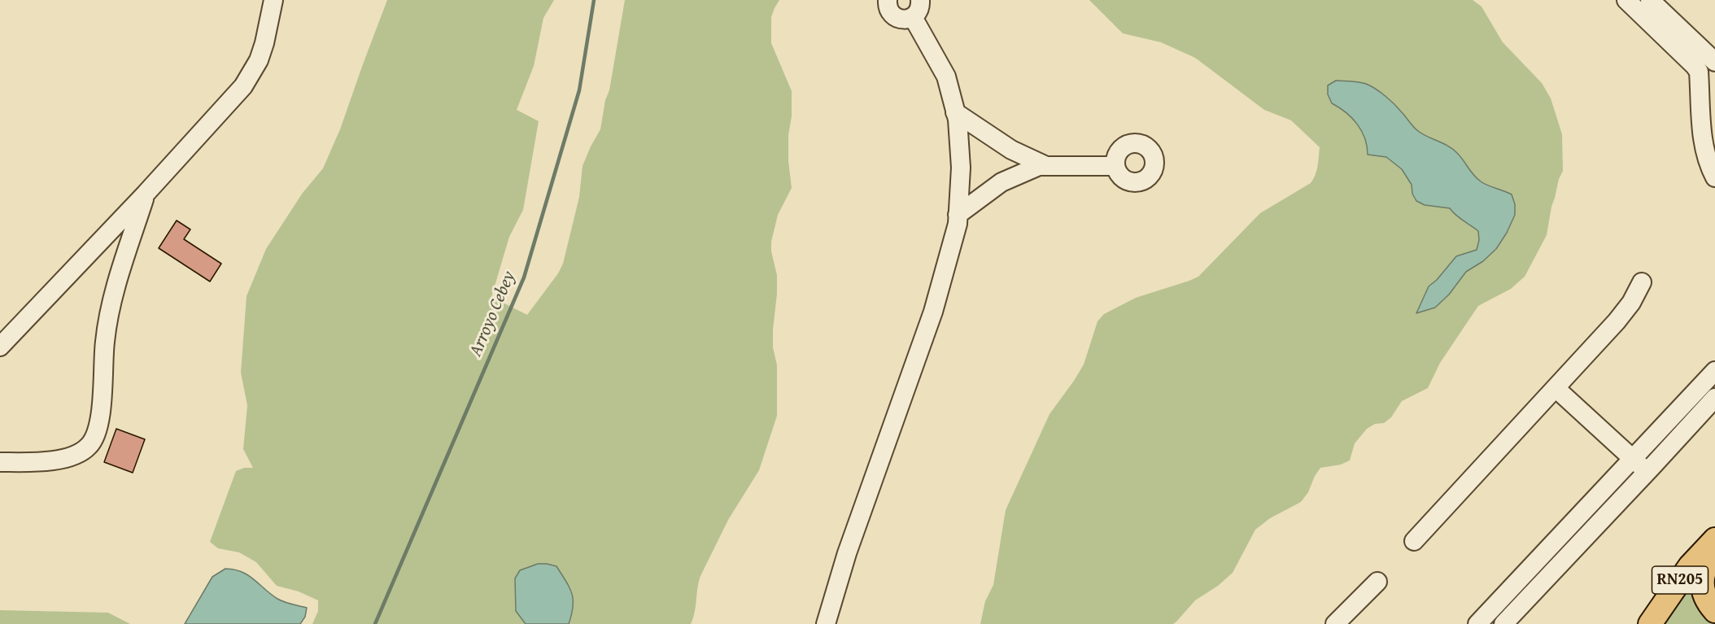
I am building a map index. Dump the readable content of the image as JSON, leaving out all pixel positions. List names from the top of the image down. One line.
{"streets":{"main road":["RN205"]},"water":["Arroyo Cebey"]}
